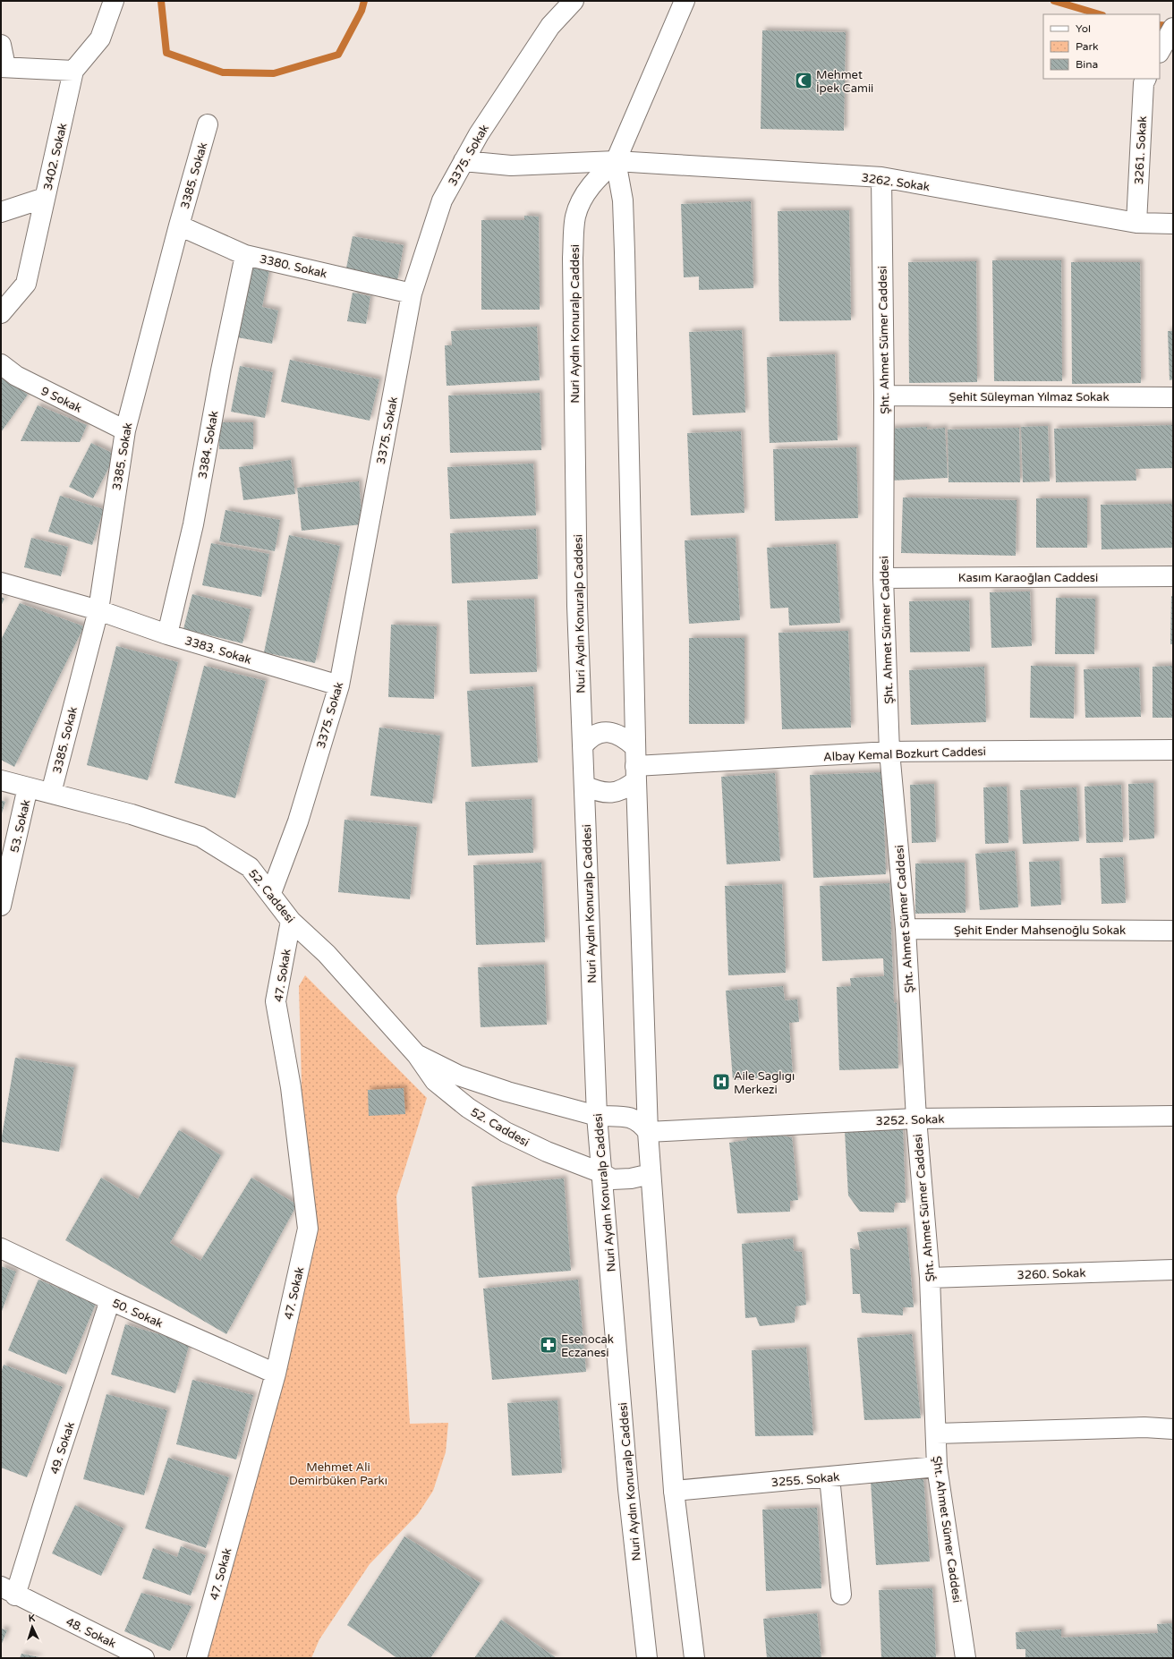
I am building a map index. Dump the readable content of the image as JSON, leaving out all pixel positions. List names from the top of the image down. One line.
{"streets":{"street":["3261. Sokak","3375. Sokak","3402. Sokak","3385. Sokak","3262. Sokak","3380. Sokak","Nuri Aydın Konuralp Caddesi","Şht. Ahmet Sümer Caddesi","Şehit Süleyman Yılmaz Sokak","9 Sokak","3384. Sokak","Kasım Karaoğlan Caddesi","3383. Sokak","Albay Kemal Bozkurt Caddesi","53. Sokak","52. Caddesi","Şehit Ender Mahsenoğlu Sokak","47. Sokak","3252. Sokak","3260. Sokak","50. Sokak","49. Sokak","3255. Sokak","48. Sokak"]},"crossings":[["3261. Sokak","3262. Sokak"],["3375. Sokak","3262. Sokak"],["3375. Sokak","3380. Sokak"],["3375. Sokak","3383. Sokak"],["3375. Sokak","52. Caddesi"],["3385. Sokak","3380. Sokak"],["3385. Sokak","9 Sokak"],["3385. Sokak","3383. Sokak"],["3385. Sokak","52. Caddesi"],["3262. Sokak","Nuri Aydın Konuralp Caddesi"],["3262. Sokak","Şht. Ahmet Sümer Caddesi"],["3380. Sokak","3384. Sokak"],["Nuri Aydın Konuralp Caddesi","Albay Kemal Bozkurt Caddesi"],["Nuri Aydın Konuralp Caddesi","52. Caddesi"],["Şht. Ahmet Sümer Caddesi","Şehit Süleyman Yılmaz Sokak"],["Şht. Ahmet Sümer Caddesi","Kasım Karaoğlan Caddesi"],["Şht. Ahmet Sümer Caddesi","Albay Kemal Bozkurt Caddesi"],["Şht. Ahmet Sümer Caddesi","Şehit Ender Mahsenoğlu Sokak"],["Şht. Ahmet Sümer Caddesi","3252. Sokak"],["Şht. Ahmet Sümer Caddesi","3260. Sokak"],["Şht. Ahmet Sümer Caddesi","3255. Sokak"],["3384. Sokak","3383. Sokak"],["53. Sokak","52. Caddesi"],["52. Caddesi","47. Sokak"],["52. Caddesi","3252. Sokak"],["47. Sokak","50. Sokak"],["50. Sokak","49. Sokak"],["49. Sokak","48. Sokak"]],"parks":["Mehmet Ali Demirbüken Parkı"],"places":{"mosque":["Mehmet İpek Camii"],"hospital":["Aile Saglıgı Merkezi"],"pharmacy":["Esenocak Eczanesi"]},"legend":["Yol","Park","Bina"],"north":"top"}
